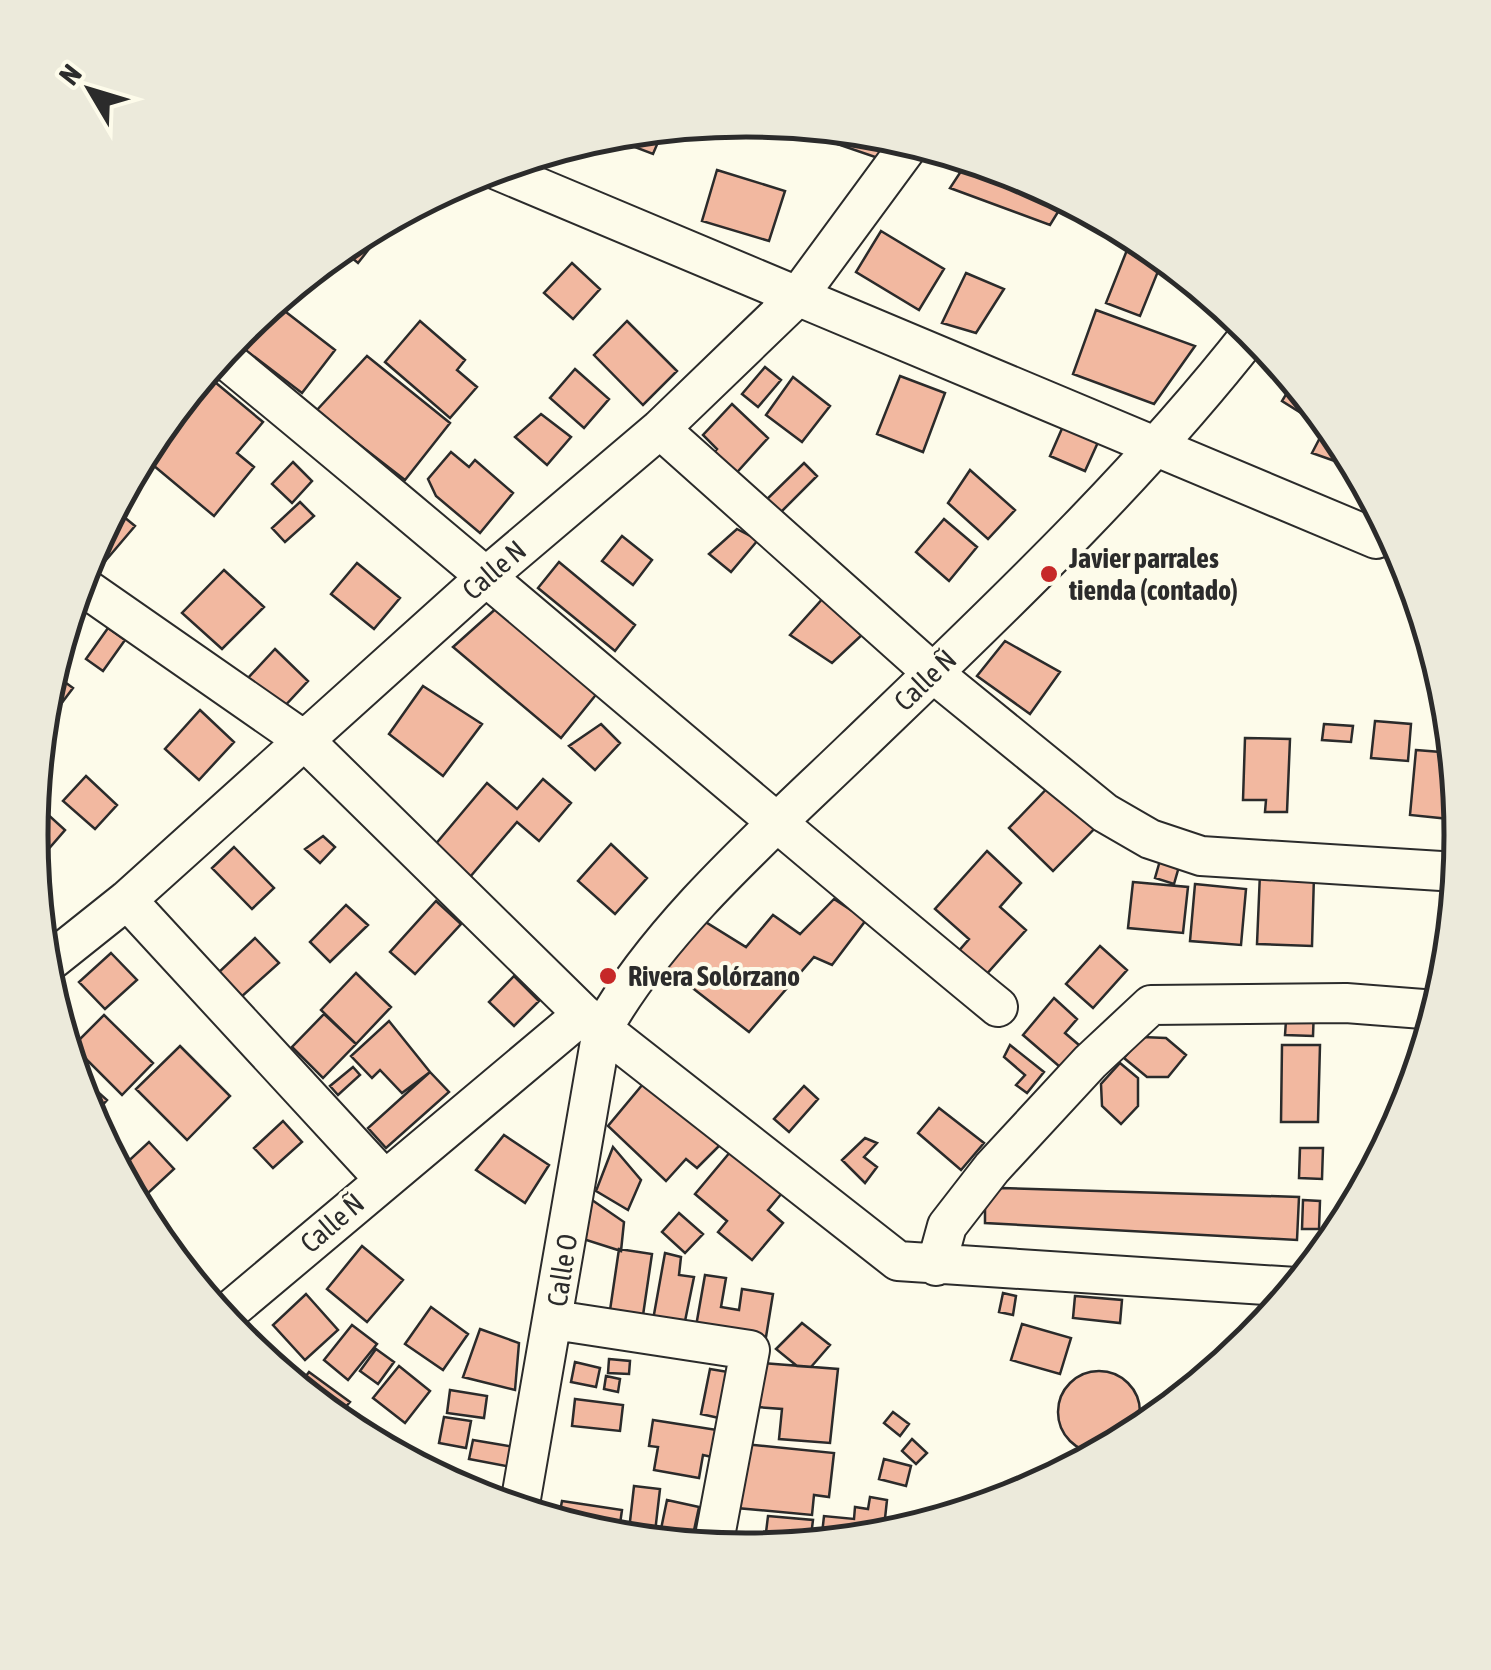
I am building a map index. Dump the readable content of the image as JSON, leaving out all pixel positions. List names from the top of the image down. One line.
{"streets":{"street":["Calle N","Calle Ñ","Calle O"]},"crossings":[["Calle Ñ","Calle O"]],"places":["Javier parrales tienda (contado)","Rivera Solórzano"],"north":"top left"}
